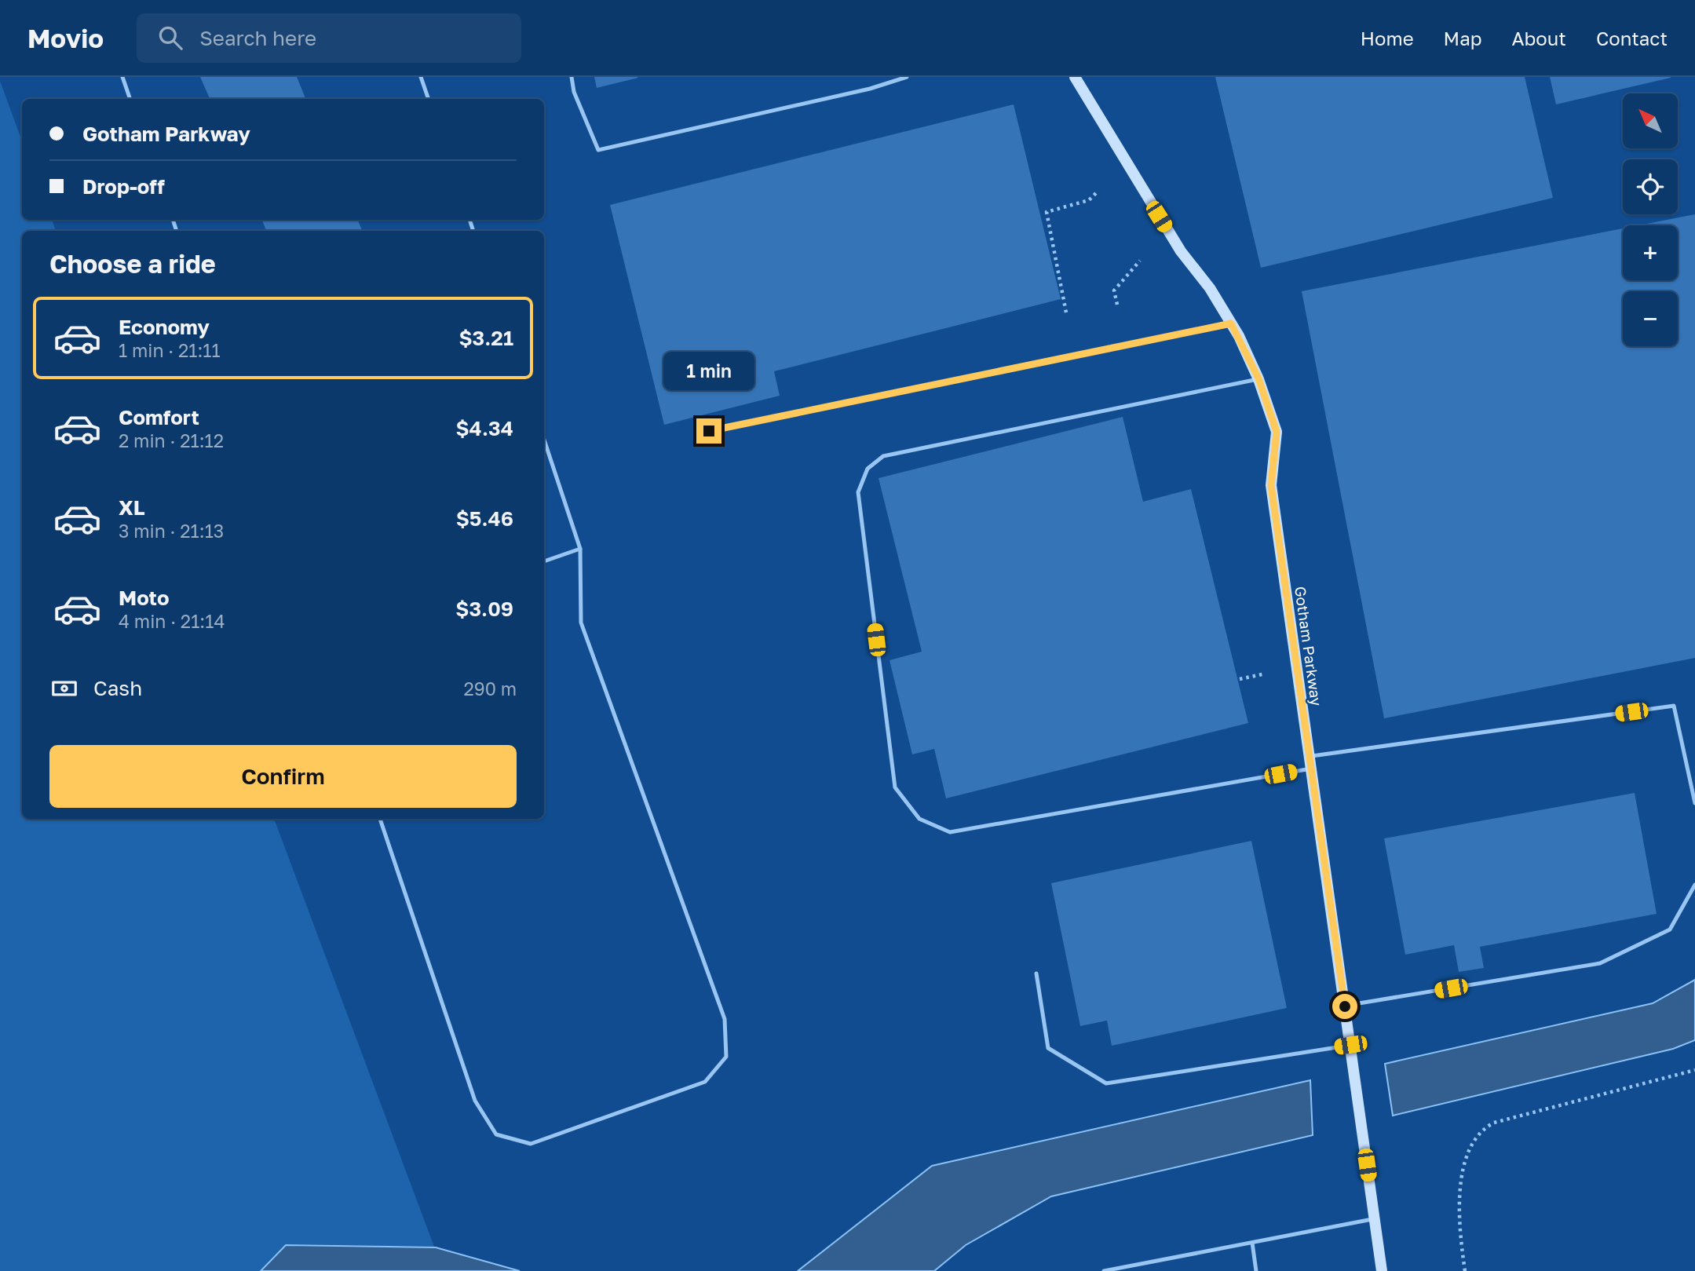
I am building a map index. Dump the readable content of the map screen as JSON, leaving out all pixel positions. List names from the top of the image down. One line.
{"streets":{"street":["Gotham Parkway"]},"north":"top left","page":{"header":"Movio","search":"Search here","nav":["Home","Map","About","Contact"],"map_buttons":["+","−"],"banner":["Gotham Parkway","Drop-off"],"heading":"Choose a ride","list":[{"name":"Economy","note":"1 min · 21:11","value":"$3.21"},{"name":"Comfort","note":"2 min · 21:12","value":"$4.34"},{"name":"XL","note":"3 min · 21:13","value":"$5.46"},{"name":"Moto","note":"4 min · 21:14","value":"$3.09"}],"bubble":"1 min","pay":["Cash","290 m"],"buttons":"Confirm"}}
